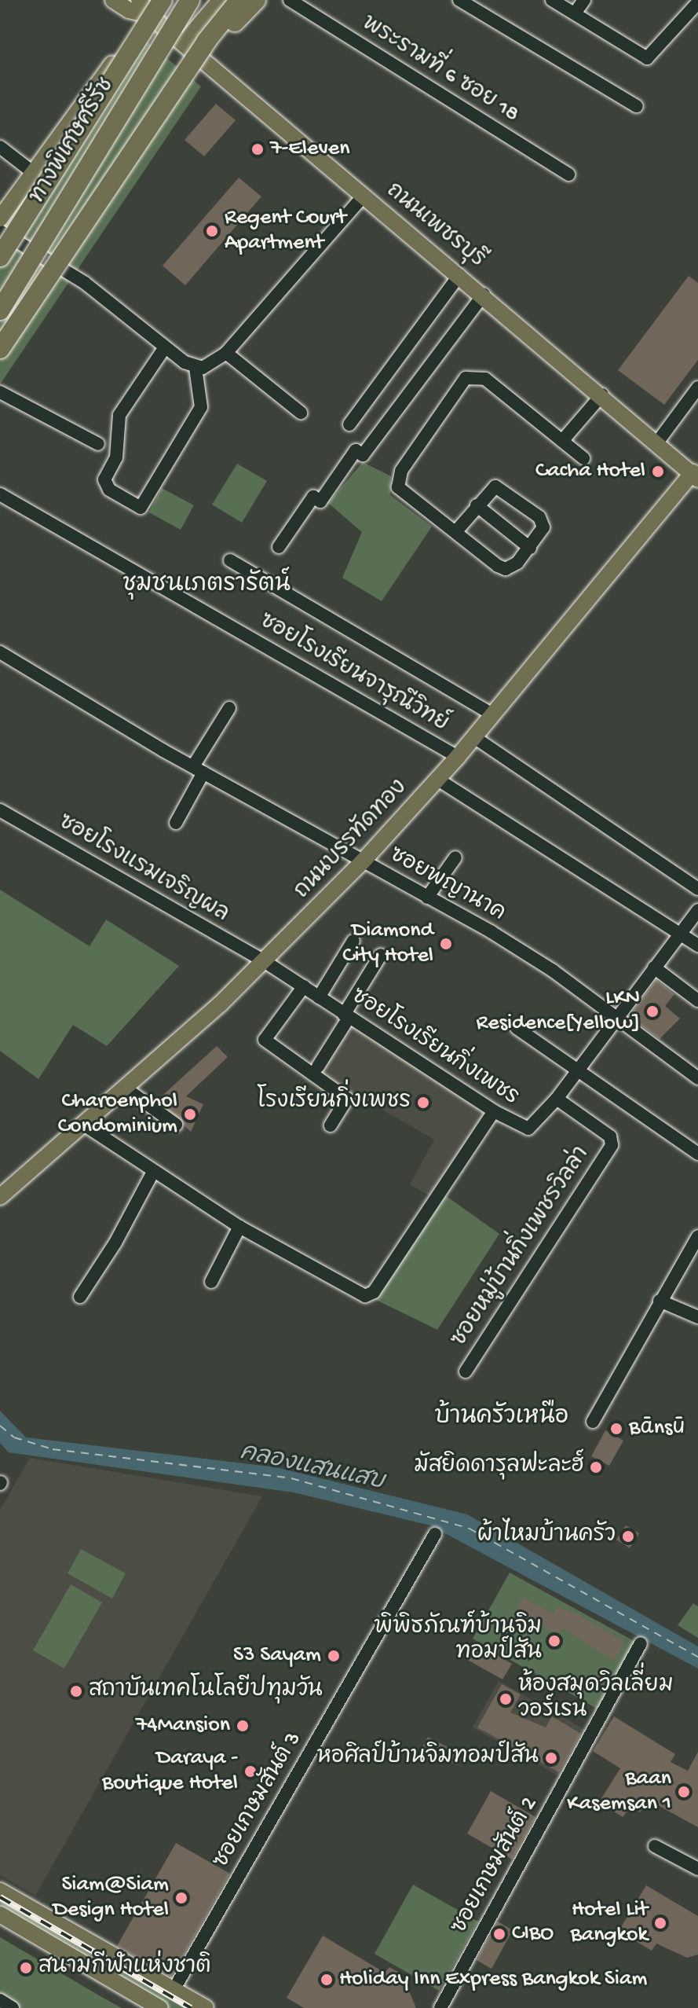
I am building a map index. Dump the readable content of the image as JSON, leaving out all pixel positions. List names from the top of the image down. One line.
{"streets":{"highway":["ทางพิเศษศรีรัช"],"main road":["ถนนเพชรบุรี","ถนนบรรทัดทอง"],"street":["พระรามที่ 6 ซอย 18","ซอยโรงเรียนจารุณีวิทย์","ซอยโรงแรมเจริญผล","ซอยพญานาค","ซอยโรงเรียนกิ่งเพชร","ซอยหมู่บ้านกิ่งเพชรวิลล่า","ซอยเกษมสันต์ 3","ซอยเกษมสันต์ 2"]},"crossings":[["ถนนเพชรบุรี","ถนนบรรทัดทอง"],["ซอยโรงเรียนจารุณีวิทย์","ถนนบรรทัดทอง"],["ถนนบรรทัดทอง","ซอยโรงแรมเจริญผล"],["ถนนบรรทัดทอง","ซอยพญานาค"],["ถนนบรรทัดทอง","ซอยโรงเรียนกิ่งเพชร"],["ซอยโรงแรมเจริญผล","ซอยโรงเรียนกิ่งเพชร"],["ซอยพญานาค","ซอยโรงเรียนกิ่งเพชร"],["ซอยโรงเรียนกิ่งเพชร","ซอยหมู่บ้านกิ่งเพชรวิลล่า"]],"districts":["ชุมชนเภตรารัตน์","บ้านครัวเหนือ"],"water":["คลองแสนแสบ"],"places":["7-Eleven","Regent Court Apartment","Cacha Hotel","Diamond City Hotel","LKN Residence[Yellow]","โรงเรียนกิ่งเพชร","Charoenphol Condominium","Bānsū","มัสยิดดารุลฟะละฮ์","ผ้าไหมบ้านครัว","พิพิธภัณฑ์บ้านจิม ทอมป์สัน","S3 Sayam","สถาบันเทคโนโลยีปทุมวัน","ห้องสมุดวิลเลี่ยม วอร์เรน","74Mansion","หอศิลป์บ้านจิมทอมป์สัน","Daraya - Boutique Hotel","Baan Kasemsan 1","Siam@Siam Design Hotel","Hotel Lit Bangkok","CIBO","สนามกีฬาแห่งชาติ","Holiday Inn Express Bangkok Siam"]}
